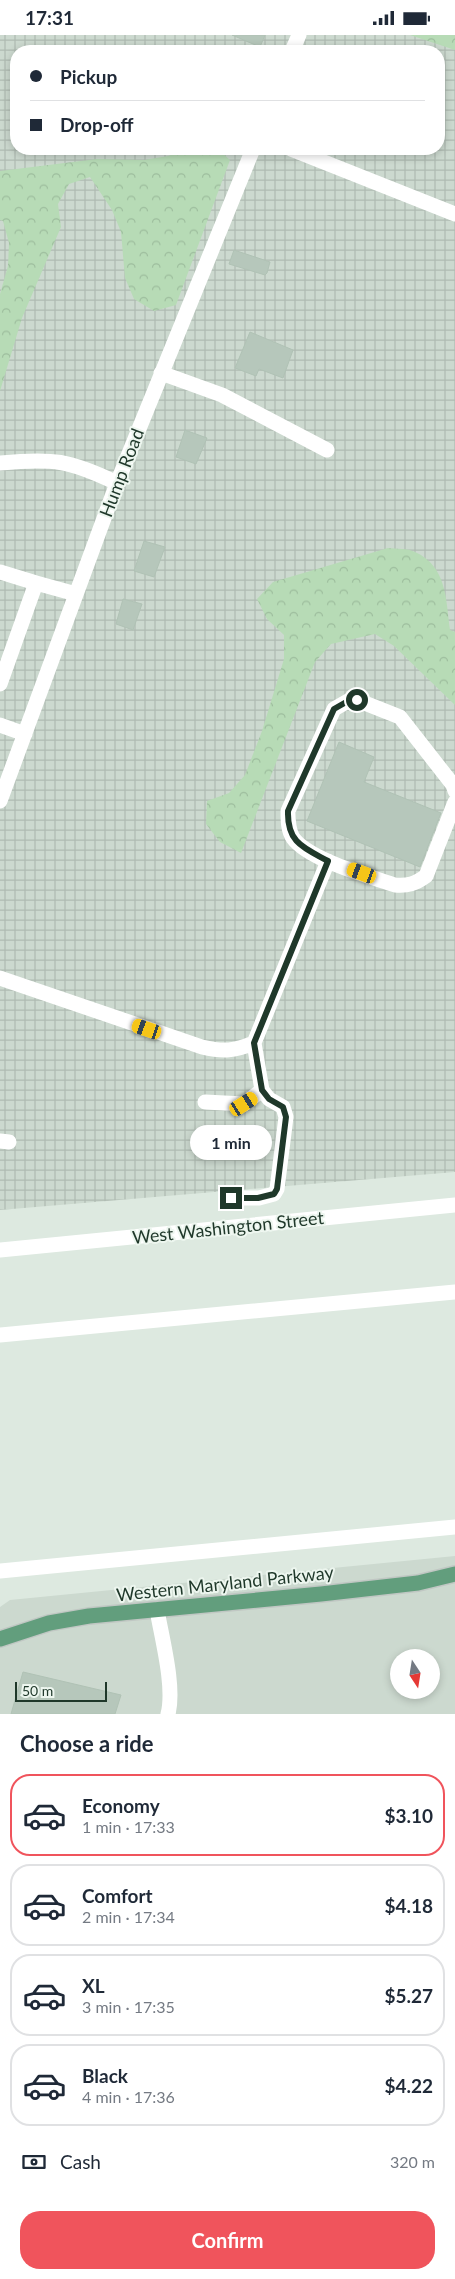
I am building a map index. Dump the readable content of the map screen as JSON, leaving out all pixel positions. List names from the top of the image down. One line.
{"streets":{"main road":["Western Maryland Parkway"],"street":["Hump Road","West Washington Street"]},"scale_bar":"50 m","north":"bottom","page":{"status":"17:31","banner":["Pickup","Drop-off"],"bubble":"1 min","scale":"50 m","heading":"Choose a ride","list":[{"name":"Economy","note":"1 min · 17:33","value":"$3.10"},{"name":"Comfort","note":"2 min · 17:34","value":"$4.18"},{"name":"XL","note":"3 min · 17:35","value":"$5.27"},{"name":"Black","note":"4 min · 17:36","value":"$4.22"}],"pay":["Cash","320 m"],"buttons":"Confirm"}}
